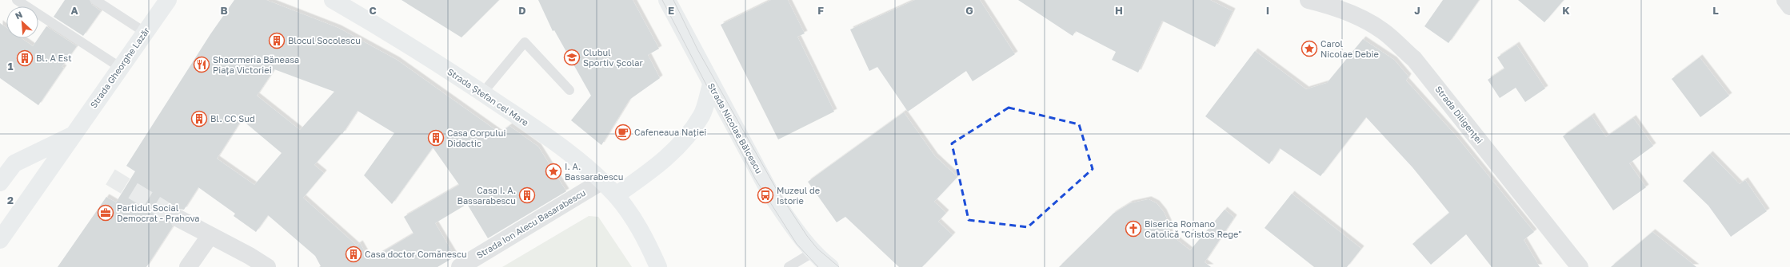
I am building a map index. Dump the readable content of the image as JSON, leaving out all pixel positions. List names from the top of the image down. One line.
{"streets":{"main road":["Strada Gheorghe Lazăr","Strada Ștefan cel Mare","Strada Nicolae Bălcescu"],"street":["Strada Diligenței","Strada Ion Alecu Basarabescu"]},"crossings":[["Strada Ștefan cel Mare","Strada Ion Alecu Basarabescu"]],"places":{"building":["Blocul Socolescu","Bl. A Est","Bl. CC Sud","Casa Corpului Didactic","Casa I. A. Bassarabescu","Casa doctor Comănescu"],"place":["Carol Nicolae Debie","I. A. Bassarabescu"],"school or university":["Clubul Sportiv Școlar"],"restaurant":["Shaormeria Băneasa Piața Victoriei"],"cafe":["Cafeneaua Nației"],"bus stop":["Muzeul de Istorie"],"office":["Partidul Social Democrat - Prahova"],"church":["Biserica Romano Catolică \"Cristos Rege\""]},"north":"top left","grid":{"columns":["A","B","C","D","E","F","G","H","I","J","K","L"],"rows":["1","2"]}}
